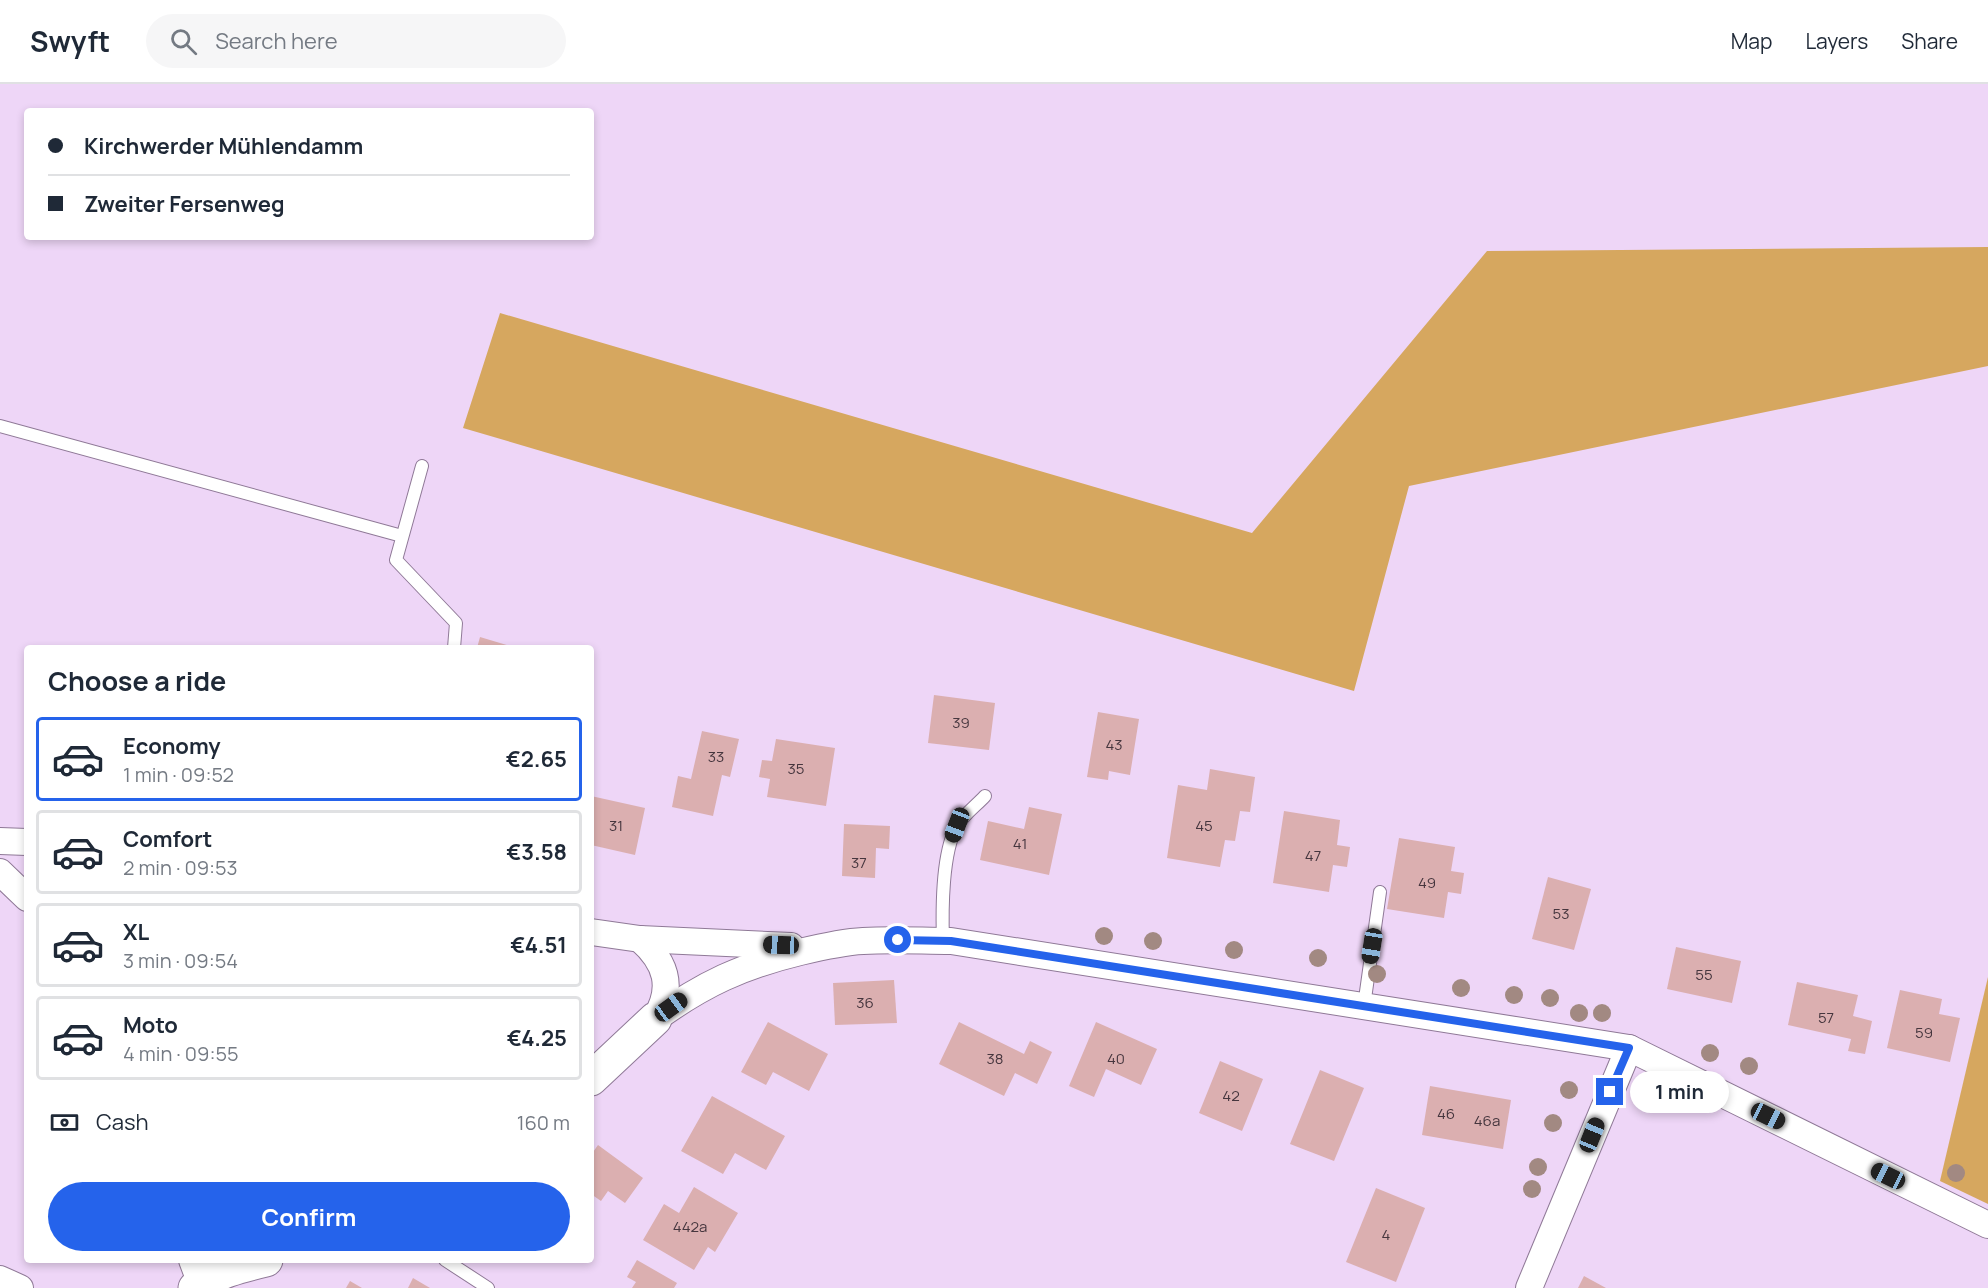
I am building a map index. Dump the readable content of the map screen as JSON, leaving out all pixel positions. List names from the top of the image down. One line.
{"house_numbers":["39","43","33","35","31","45","41","47","37","49","53","55","36","57","59","38","40","42","46","46a","442a","4"],"page":{"header":"Swyft","search":"Search here","nav":["Map","Layers","Share"],"banner":["Kirchwerder Mühlendamm","Zweiter Fersenweg"],"heading":"Choose a ride","list":[{"name":"Economy","note":"1 min · 09:52","value":"€2.65"},{"name":"Comfort","note":"2 min · 09:53","value":"€3.58"},{"name":"XL","note":"3 min · 09:54","value":"€4.51"},{"name":"Moto","note":"4 min · 09:55","value":"€4.25"}],"bubble":"1 min","pay":["Cash","160 m"],"buttons":"Confirm"}}
